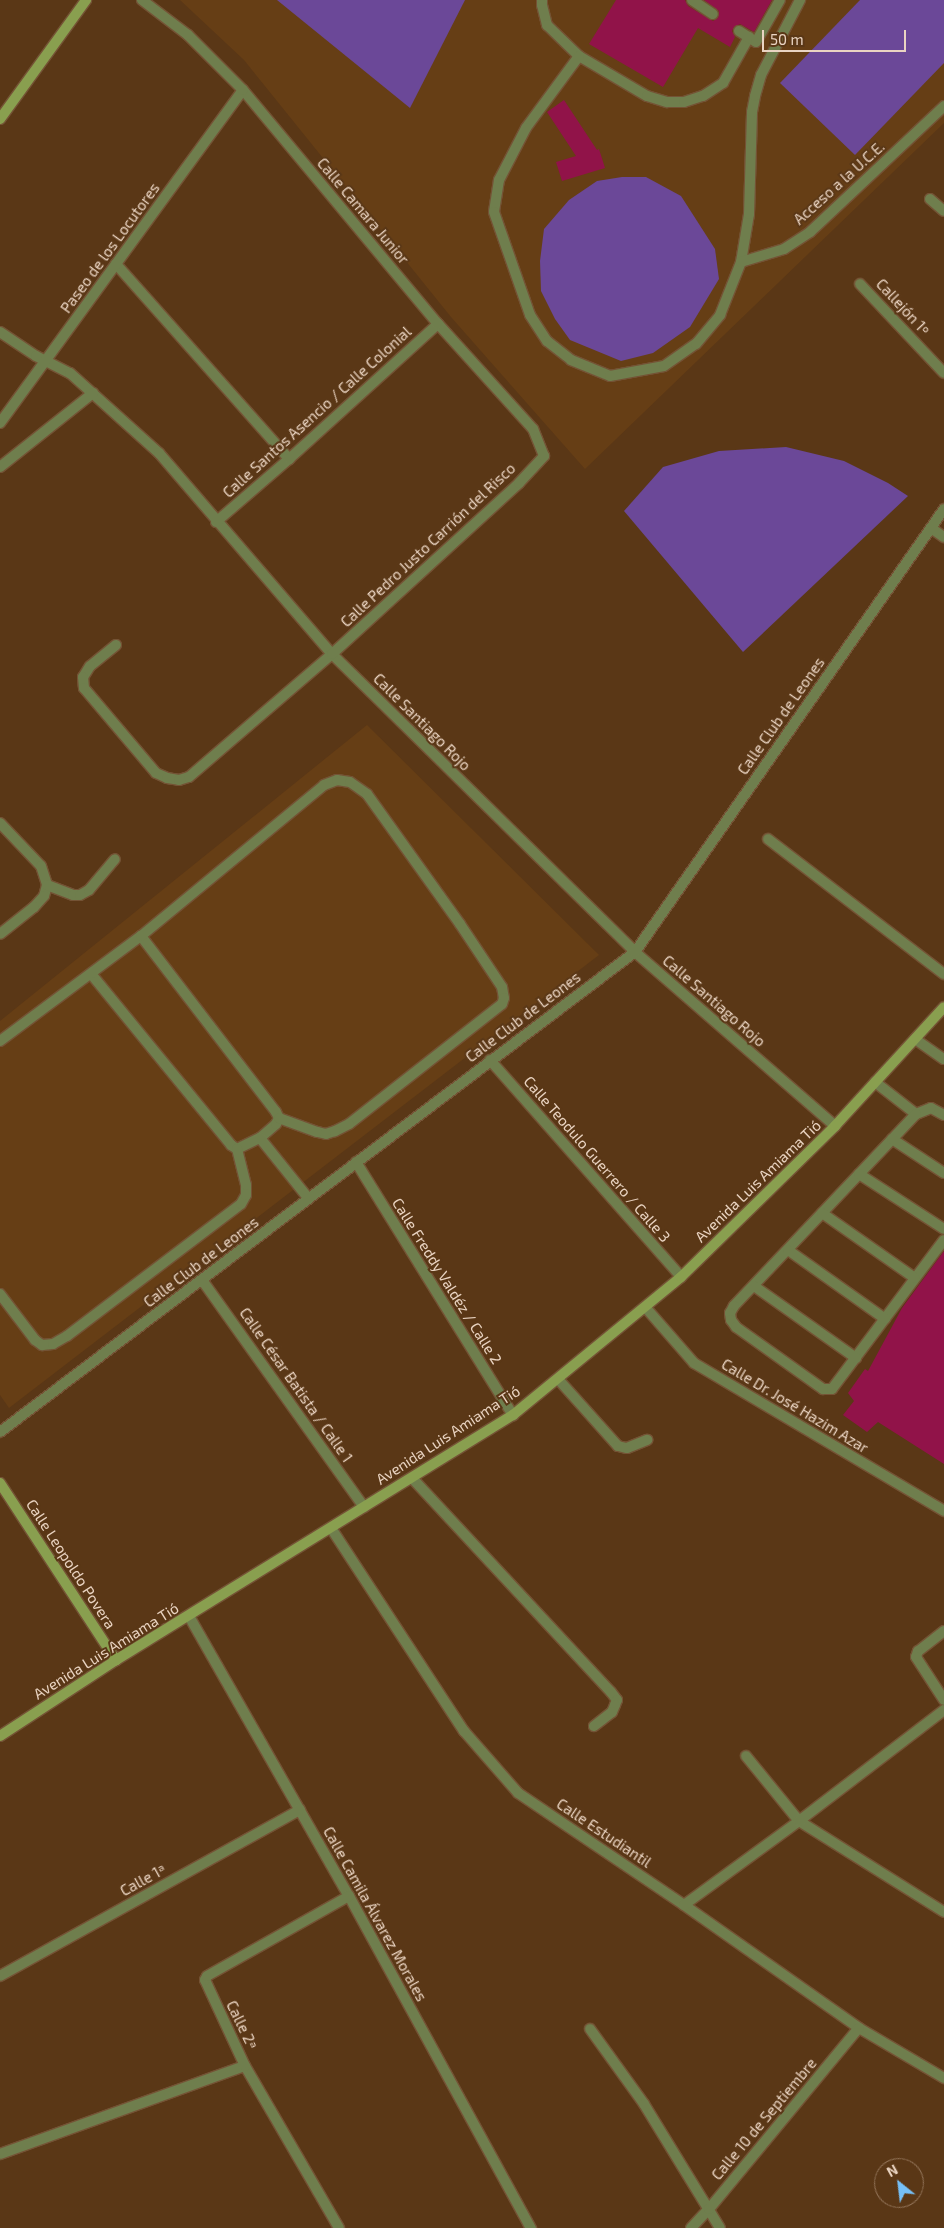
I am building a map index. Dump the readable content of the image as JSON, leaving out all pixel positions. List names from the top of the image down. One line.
{"streets":{"main road":["Avenida Luis Amiama Tió","Calle Leopoldo Povera"],"street":["Acceso a la U.C.E.","Calle Camara Junior","Paseo de los Locutores","Callejón 1º","Calle Santos Asencio / Calle Colonial","Calle Pedro Justo Carrión del Risco","Calle Club de Leones","Calle Santiago Rojo","Calle Teodulo Guerrero / Calle 3","Calle Freddy Valdéz / Calle 2","Calle César Batista / Calle 1","Calle Dr. José Hazim Azar","Calle Estudiantil","Calle 1ª","Calle Camila Álvarez Morales","Calle 2ª","Calle 10 de Septiembre"]},"crossings":[["Calle Camara Junior","Paseo de los Locutores"],["Calle Camara Junior","Calle Santos Asencio / Calle Colonial"],["Calle Camara Junior","Calle Pedro Justo Carrión del Risco"],["Paseo de los Locutores","Calle Santiago Rojo"],["Calle Santos Asencio / Calle Colonial","Calle Santiago Rojo"],["Calle Pedro Justo Carrión del Risco","Calle Santiago Rojo"],["Calle Club de Leones","Calle Santiago Rojo"],["Calle Club de Leones","Calle Teodulo Guerrero / Calle 3"],["Calle Club de Leones","Calle Freddy Valdéz / Calle 2"],["Calle Club de Leones","Calle César Batista / Calle 1"],["Calle Santiago Rojo","Avenida Luis Amiama Tió"],["Calle Teodulo Guerrero / Calle 3","Avenida Luis Amiama Tió"],["Avenida Luis Amiama Tió","Calle Freddy Valdéz / Calle 2"],["Avenida Luis Amiama Tió","Calle César Batista / Calle 1"],["Avenida Luis Amiama Tió","Calle Dr. José Hazim Azar"],["Avenida Luis Amiama Tió","Calle Leopoldo Povera"],["Avenida Luis Amiama Tió","Calle Estudiantil"],["Avenida Luis Amiama Tió","Calle Camila Álvarez Morales"],["Calle Estudiantil","Calle 10 de Septiembre"],["Calle 1ª","Calle Camila Álvarez Morales"],["Calle Camila Álvarez Morales","Calle 2ª"]],"scale_bar":"50 m","north":"top left"}
